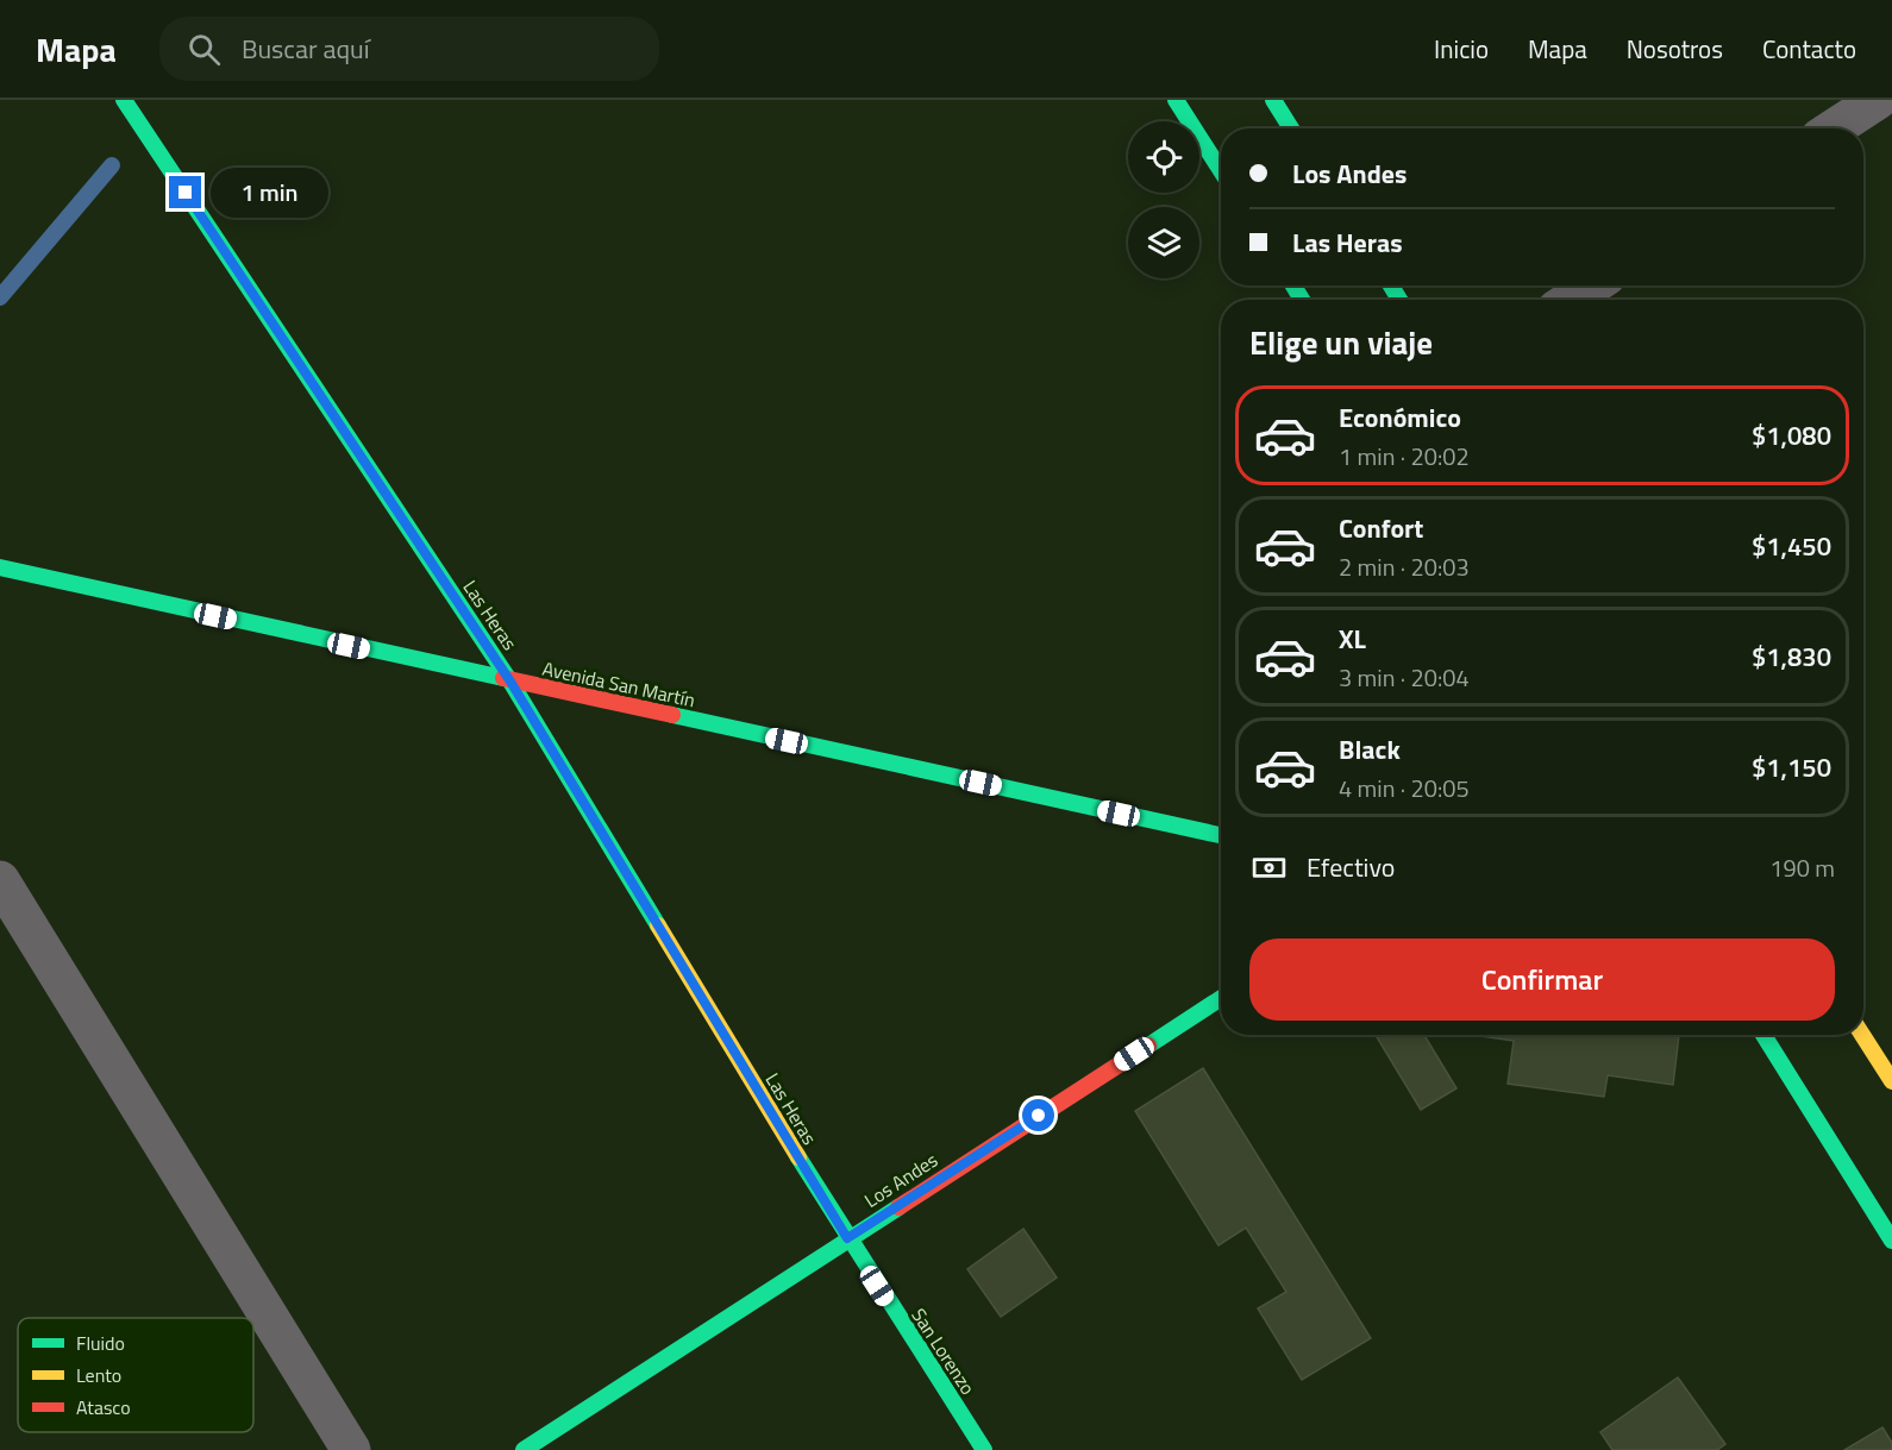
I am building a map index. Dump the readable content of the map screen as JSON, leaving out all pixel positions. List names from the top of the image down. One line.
{"streets":{"main road":["Las Heras","Avenida San Martín","Los Andes","San Lorenzo"]},"crossings":[["Las Heras","Avenida San Martín"],["Las Heras","Los Andes"],["Las Heras","San Lorenzo"],["Los Andes","San Lorenzo"]],"legend":["Fluido","Lento","Atasco"],"page":{"header":"Mapa","search":"Buscar aquí","nav":["Inicio","Mapa","Nosotros","Contacto"],"banner":["Los Andes","Las Heras"],"bubble":"1 min","heading":"Elige un viaje","list":[{"name":"Económico","note":"1 min · 20:02","value":"$1,080"},{"name":"Confort","note":"2 min · 20:03","value":"$1,450"},{"name":"XL","note":"3 min · 20:04","value":"$1,830"},{"name":"Black","note":"4 min · 20:05","value":"$1,150"}],"pay":["Efectivo","190 m"],"buttons":"Confirmar"}}
